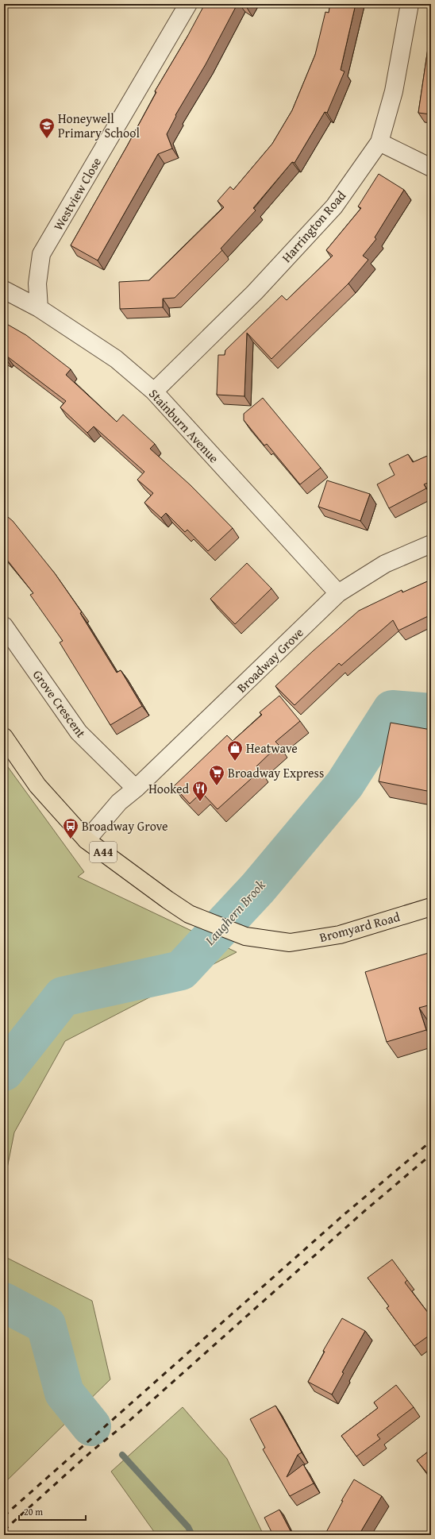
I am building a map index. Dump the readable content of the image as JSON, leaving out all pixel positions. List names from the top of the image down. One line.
{"streets":{"main road":["A44","Bromyard Road"],"street":["Westview Close","Harrington Road","Stainburn Avenue","Broadway Grove","Grove Crescent"]},"crossings":[["Westview Close","Stainburn Avenue"],["Harrington Road","Stainburn Avenue"],["Stainburn Avenue","Broadway Grove"],["Broadway Grove","Grove Crescent"],["Broadway Grove","Bromyard Road"]],"water":["Laughern Brook"],"places":{"school or university":["Honeywell Primary School"],"shop":["Heatwave"],"supermarket":["Broadway Express"],"restaurant":["Hooked"],"bus stop":["Broadway Grove"]},"scale_bar":"20 m"}
